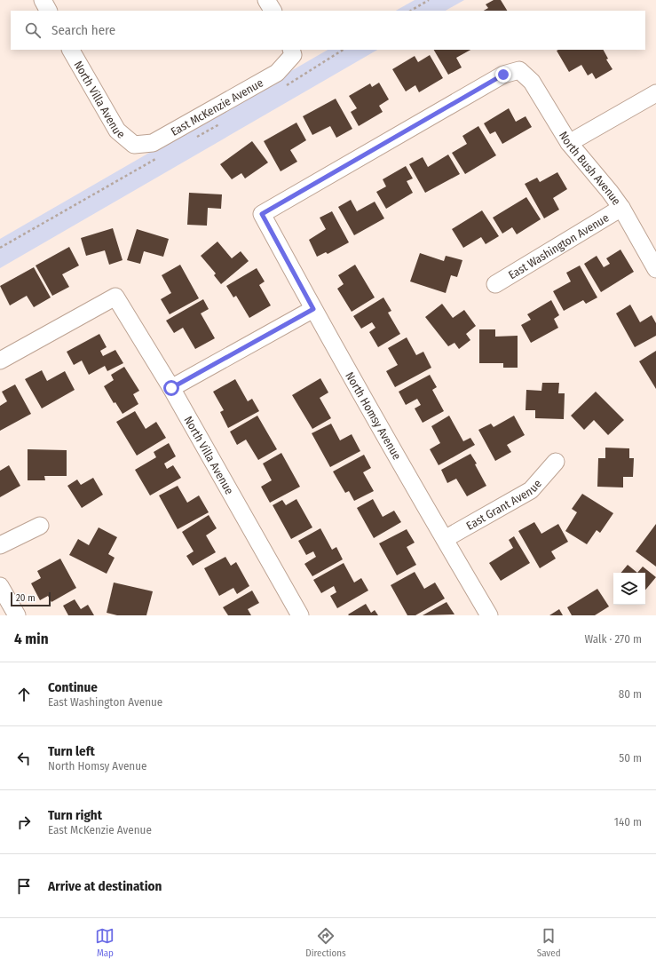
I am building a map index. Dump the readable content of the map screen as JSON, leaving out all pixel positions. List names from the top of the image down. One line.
{"streets":{"street":["North Villa Avenue","East McKenzie Avenue","North Bush Avenue","East Washington Avenue","North Homsy Avenue","East Grant Avenue"]},"crossings":[["North Villa Avenue","East McKenzie Avenue"],["North Bush Avenue","East Washington Avenue"],["North Bush Avenue","North Homsy Avenue"],["North Homsy Avenue","East Grant Avenue"]],"scale_bar":"20 m","page":{"search":"Search here","scale":"20 m","heading":["4 min","Walk · 270 m"],"list":[["Continue","East Washington Avenue","80 m"],["Turn left","North Homsy Avenue","50 m"],["Turn right","East McKenzie Avenue","140 m"],"Arrive at destination"],"nav":["Map","Directions","Saved"]}}
